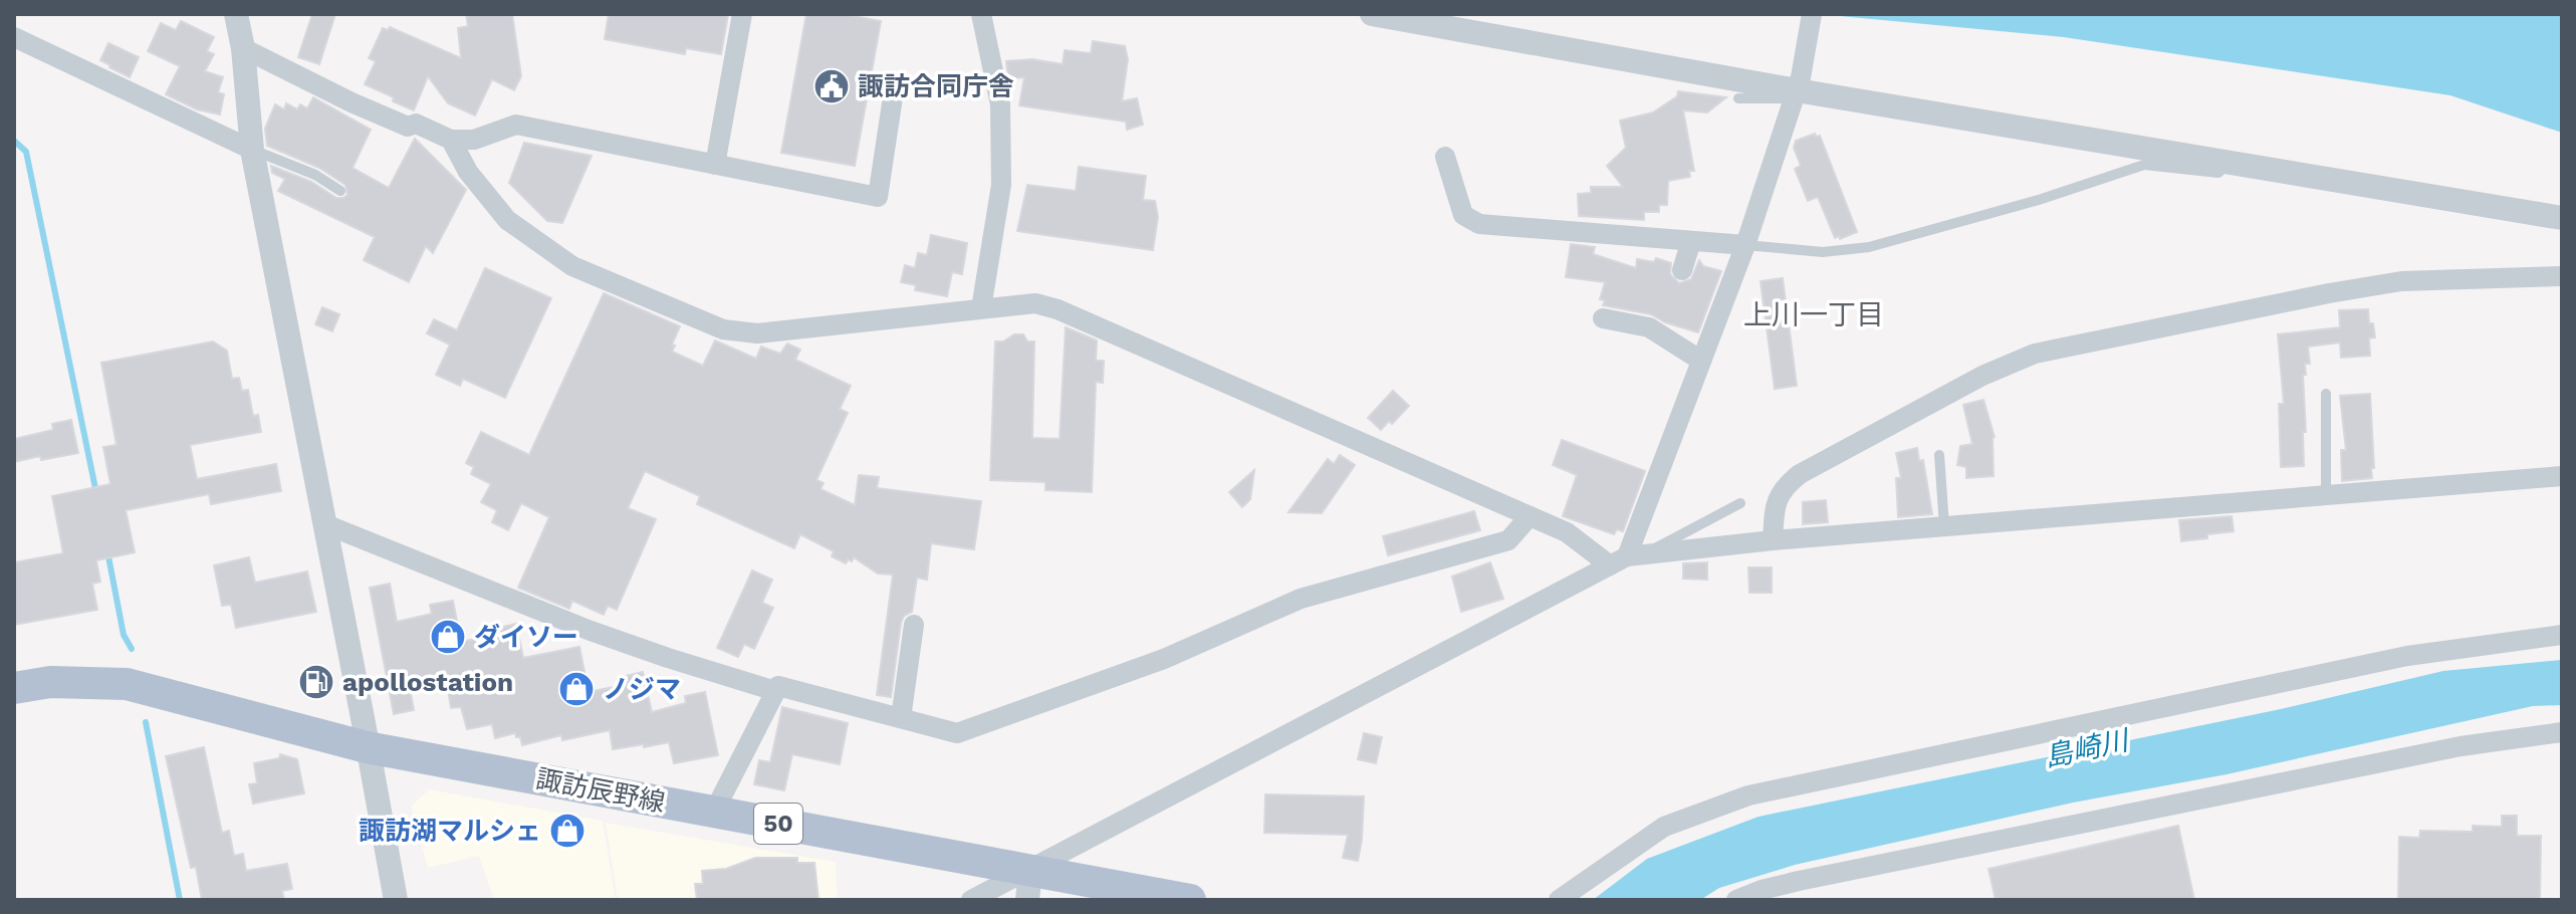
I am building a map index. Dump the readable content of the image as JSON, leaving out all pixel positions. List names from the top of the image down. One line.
{"streets":{"main road":["諏訪辰野線","50"]},"districts":["上川一丁目"],"water":["島崎川"],"places":{"public building":["諏訪合同庁舎"],"shop":["ダイソー","ノジマ","諏訪湖マルシェ"],"fuel station":["apollostation"]}}
